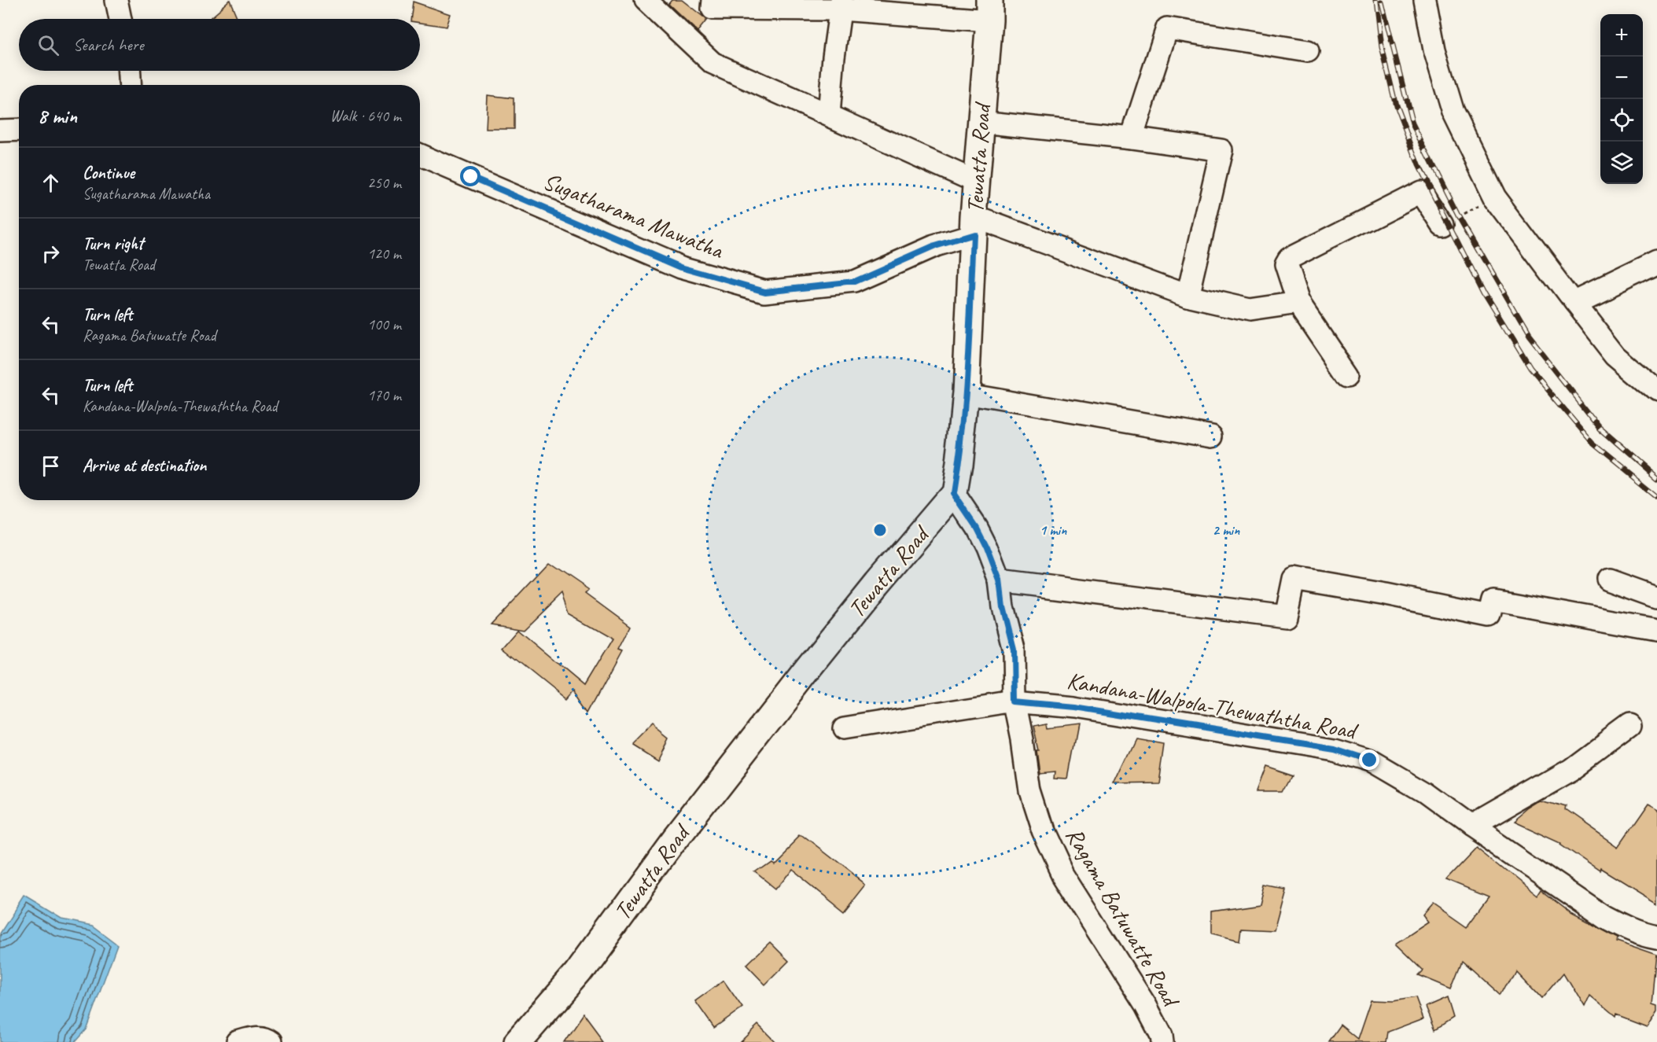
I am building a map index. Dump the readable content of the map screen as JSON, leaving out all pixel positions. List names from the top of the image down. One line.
{"streets":{"main road":["Tewatta Road"],"street":["Sugatharama Mawatha","Kandana-Walpola-Thewaththa Road","Ragama Batuwatte Road"]},"crossings":[["Tewatta Road","Sugatharama Mawatha"],["Tewatta Road","Ragama Batuwatte Road"],["Kandana-Walpola-Thewaththa Road","Ragama Batuwatte Road"]],"page":{"map_buttons":["+","−"],"search":"Search here","heading":["8 min","Walk · 640 m"],"list":[["Continue","Sugatharama Mawatha","250 m"],["Turn right","Tewatta Road","120 m"],["Turn left","Ragama Batuwatte Road","100 m"],["Turn left","Kandana-Walpola-Thewaththa Road","170 m"],"Arrive at destination"]},"rings":["1 min","2 min"]}
